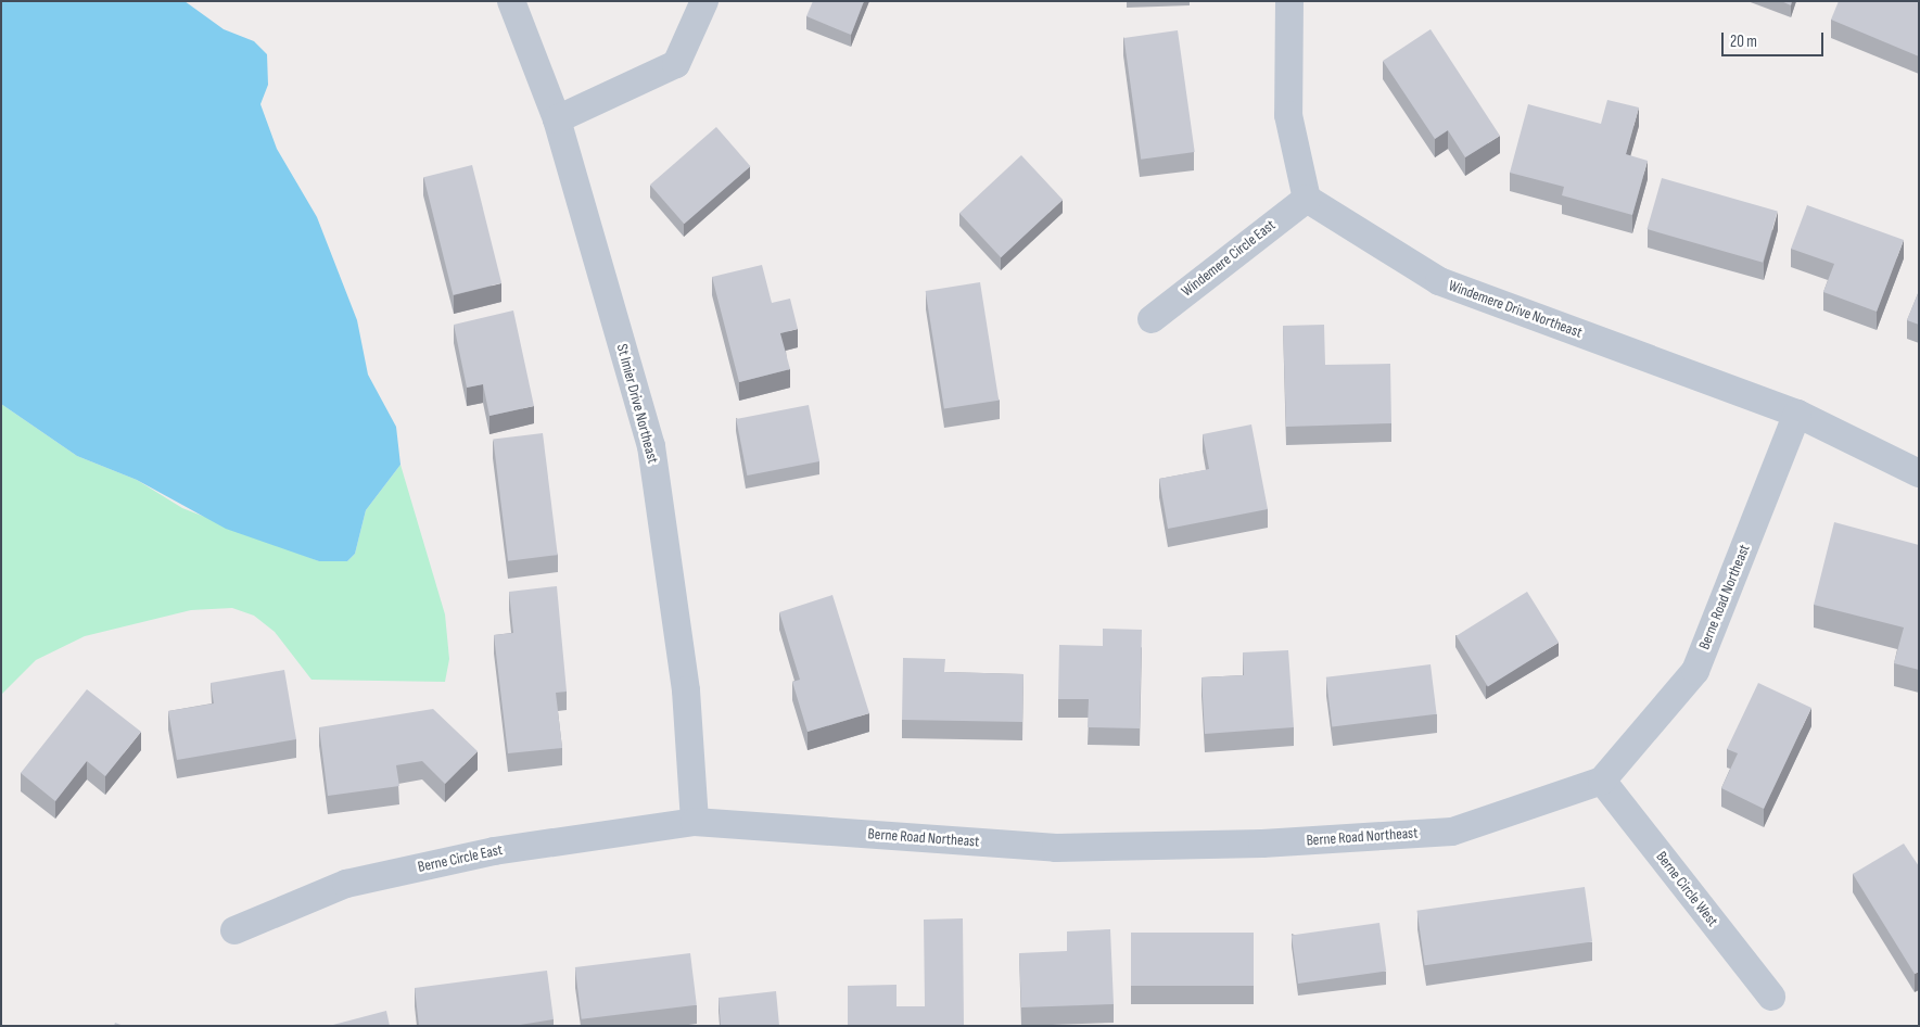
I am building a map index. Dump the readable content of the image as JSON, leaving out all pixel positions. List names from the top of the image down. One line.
{"streets":{"street":["Windemere Circle East","Windemere Drive Northeast","St Imier Drive Northeast","Berne Road Northeast","Berne Circle East","Berne Circle West"]},"crossings":[["Windemere Circle East","Windemere Drive Northeast"],["Windemere Drive Northeast","Berne Road Northeast"],["St Imier Drive Northeast","Berne Road Northeast"],["St Imier Drive Northeast","Berne Circle East"],["Berne Road Northeast","Berne Circle East"],["Berne Road Northeast","Berne Circle West"]],"scale_bar":"20 m"}
